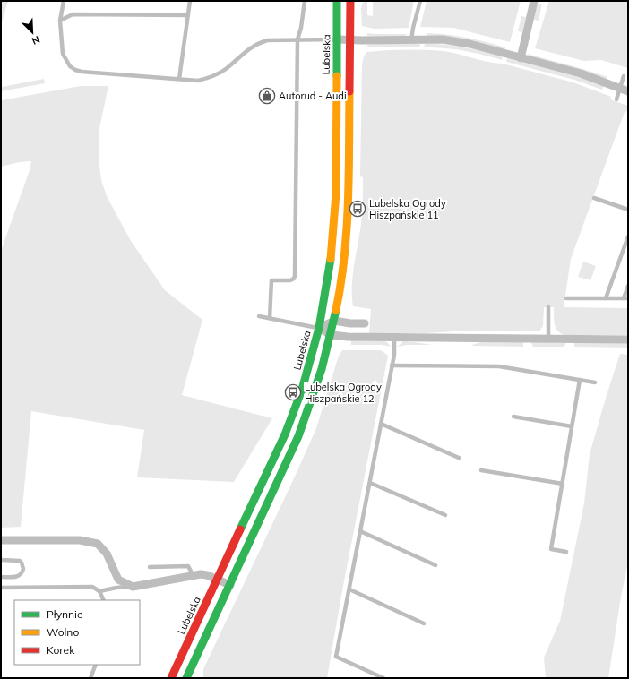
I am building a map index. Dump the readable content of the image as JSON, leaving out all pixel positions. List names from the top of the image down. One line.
{"streets":{"main road":["Lubelska"]},"places":{"shop":["Autorud - Audi"],"bus stop":["Lubelska Ogrody Hiszpańskie 11","Lubelska Ogrody Hiszpańskie 12"]},"legend":["Płynnie","Wolno","Korek"],"north":"bottom right"}
